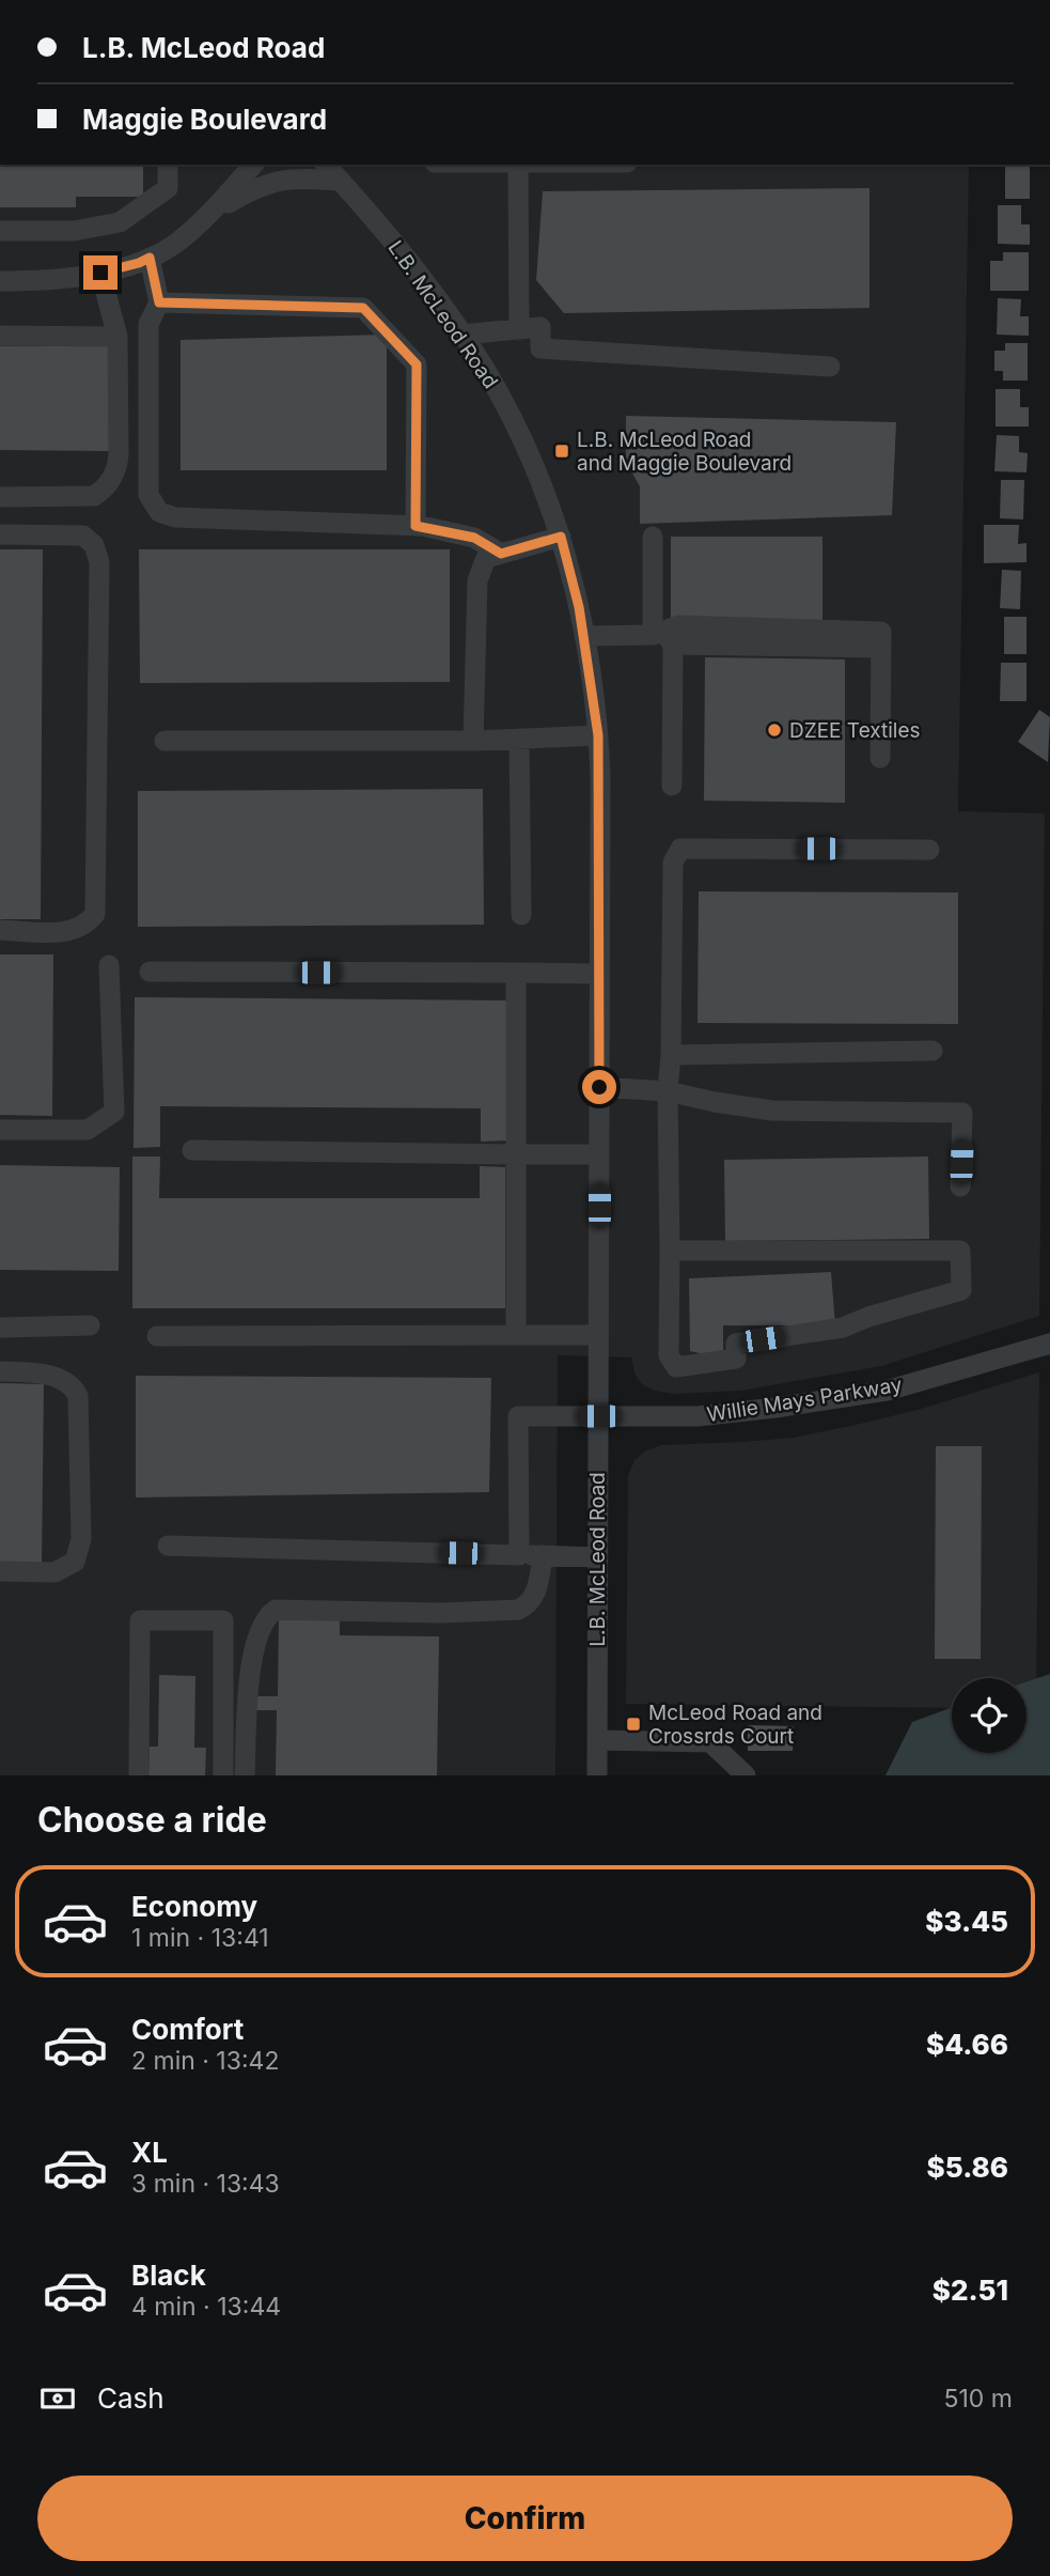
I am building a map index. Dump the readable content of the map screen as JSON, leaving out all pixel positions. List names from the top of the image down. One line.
{"streets":{"street":["L.B. McLeod Road","Willie Mays Parkway"]},"crossings":[["L.B. McLeod Road","Willie Mays Parkway"]],"places":{"transit":["L.B. McLeod Road and Maggie Boulevard","McLeod Road and Crossrds Court"],"other":["DZEE Textiles"]},"page":{"banner":["L.B. McLeod Road","Maggie Boulevard"],"heading":"Choose a ride","list":[{"name":"Economy","note":"1 min · 13:41","value":"$3.45"},{"name":"Comfort","note":"2 min · 13:42","value":"$4.66"},{"name":"XL","note":"3 min · 13:43","value":"$5.86"},{"name":"Black","note":"4 min · 13:44","value":"$2.51"}],"pay":["Cash","510 m"],"buttons":"Confirm"}}
